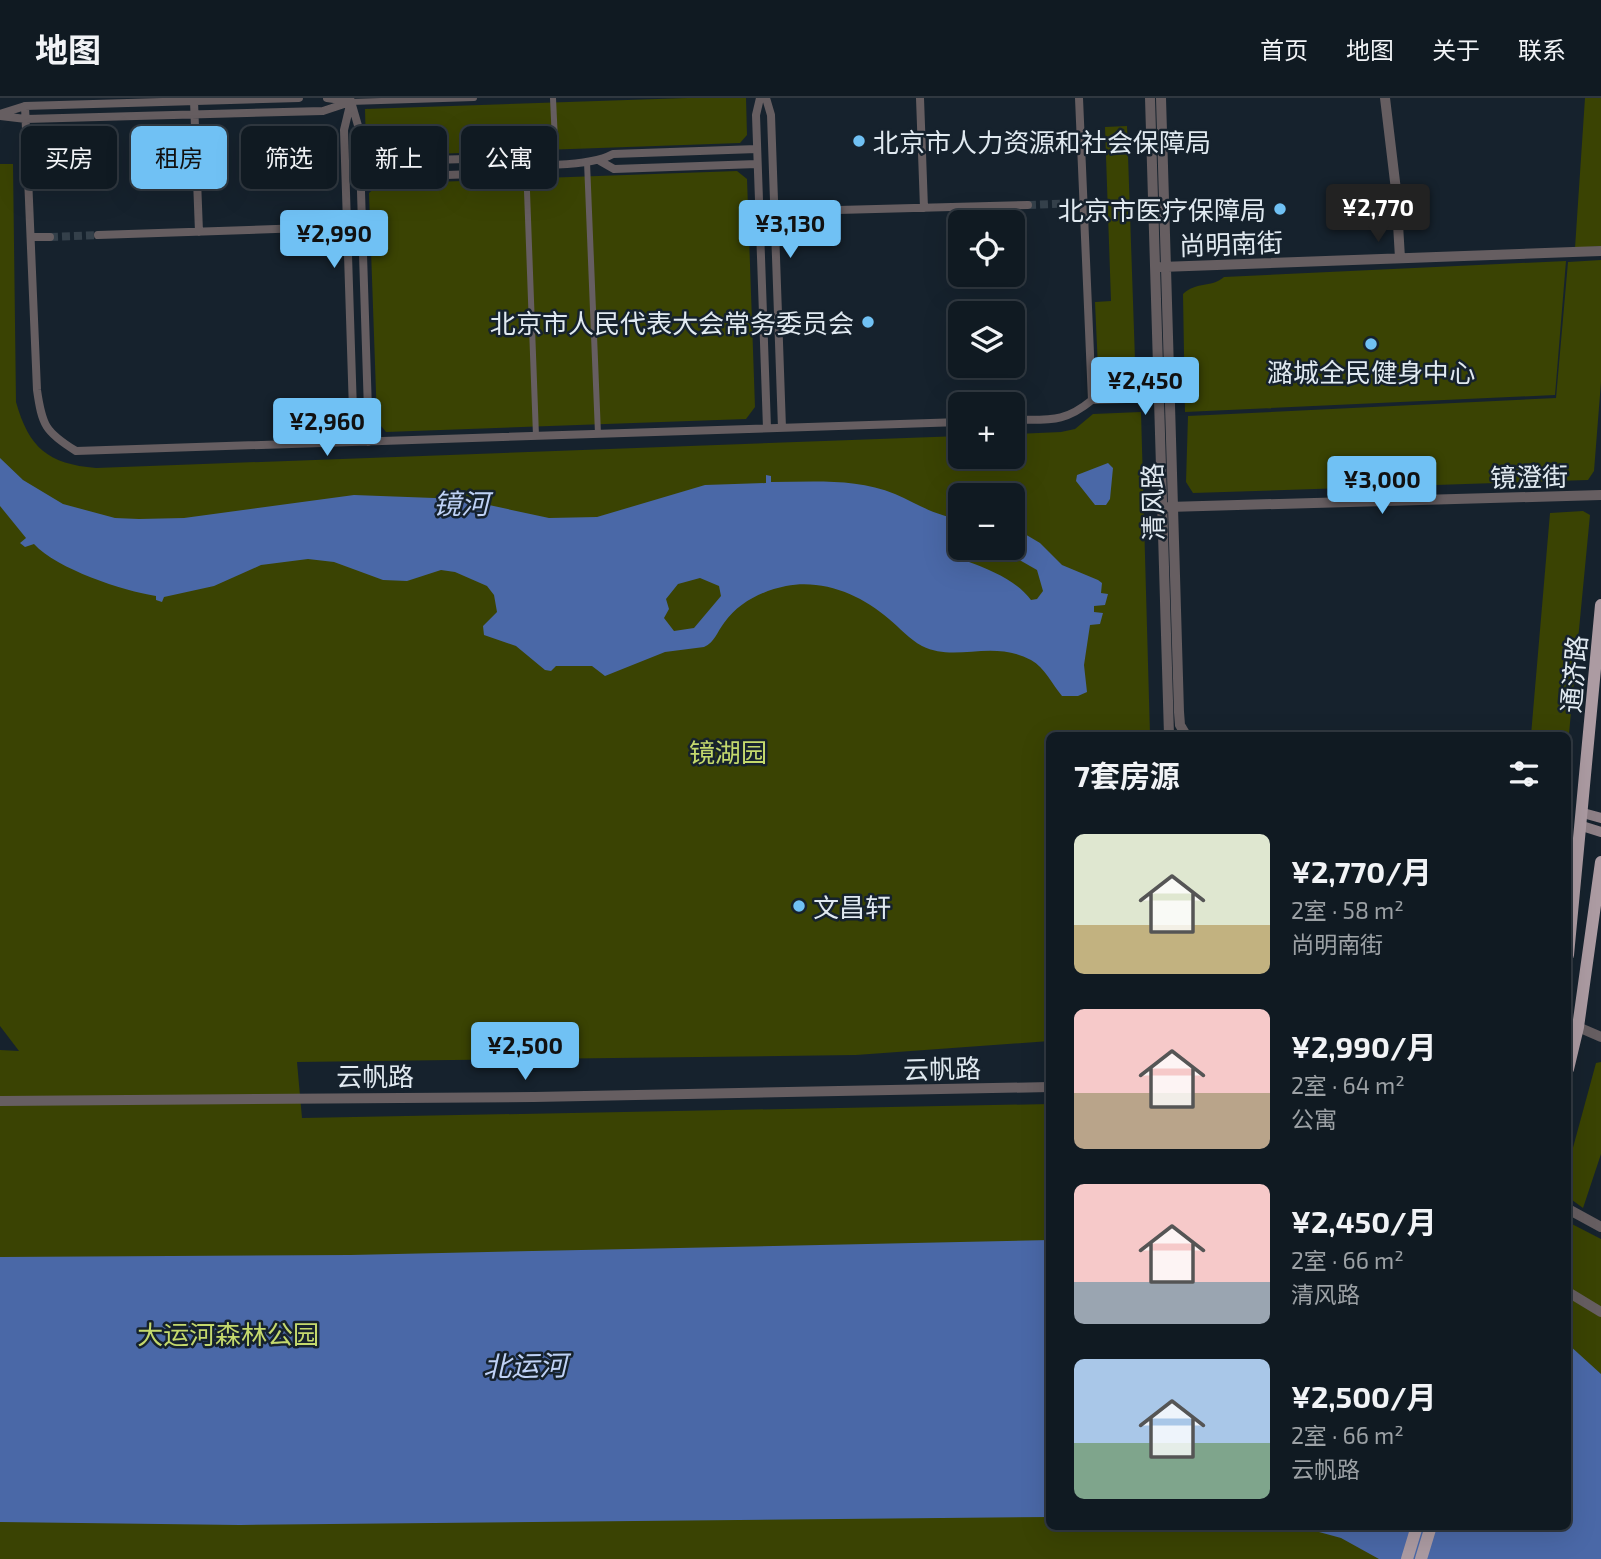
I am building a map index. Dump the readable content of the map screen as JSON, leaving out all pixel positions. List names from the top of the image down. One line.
{"streets":{"main road":["通济路"],"street":["尚明南街","镜澄街","清风路","云帆路"]},"crossings":[["尚明南街","清风路"],["镜澄街","清风路"]],"water":["镜河","北运河"],"parks":["镜湖园","大运河森林公园"],"places":["北京市人力资源和社会保障局","北京市医疗保障局","北京市人民代表大会常务委员会","潞城全民健身中心","文昌轩"],"page":{"header":"地图","nav":["首页","地图","关于","联系"],"chip":["买房","租房","筛选","新上","公寓"],"price":["¥2,770","¥3,130","¥2,990","¥2,450","¥2,960","¥3,000","¥2,500"],"map_buttons":["+","−"],"heading":"7套房源","list":[{"name":"¥2,770/月","note":"2室 · 58 m² · 尚明南街"},{"name":"¥2,990/月","note":"2室 · 64 m² · 公寓"},{"name":"¥2,450/月","note":"2室 · 66 m² · 清风路"},{"name":"¥2,500/月","note":"2室 · 66 m² · 云帆路"}]}}
